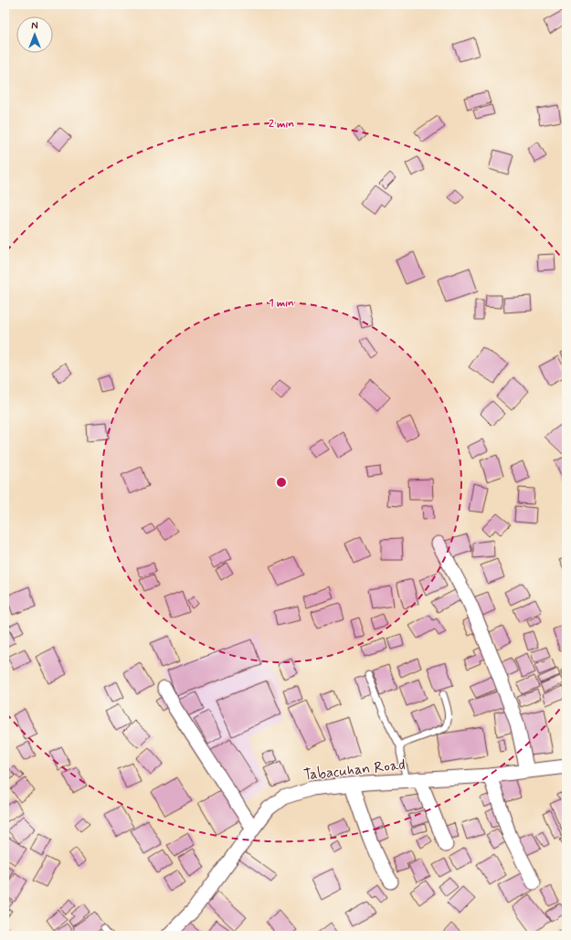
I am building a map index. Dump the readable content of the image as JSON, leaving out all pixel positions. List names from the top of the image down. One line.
{"streets":{"street":["Tabacuhan Road"]},"north":"top","rings":["2 min","1 min"]}
